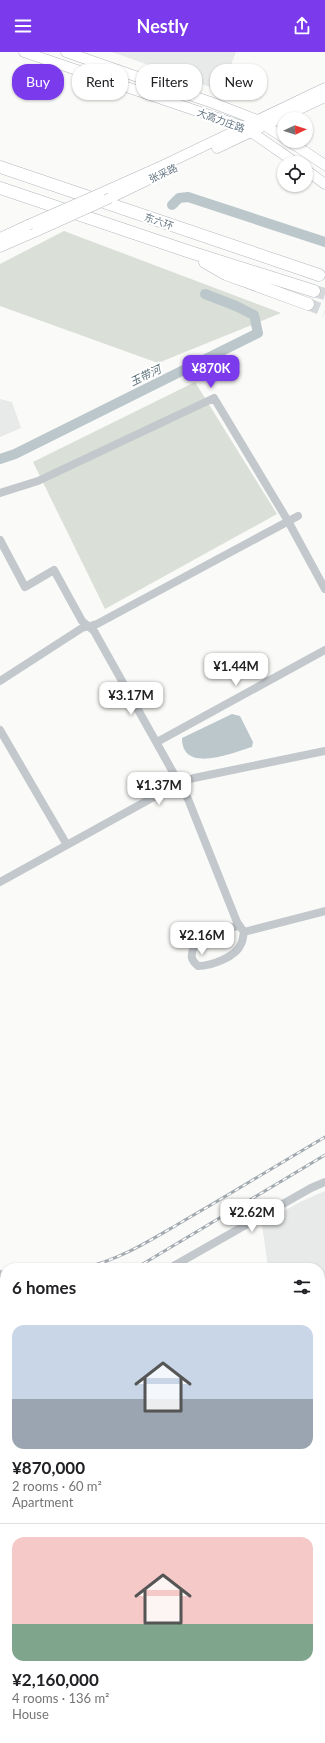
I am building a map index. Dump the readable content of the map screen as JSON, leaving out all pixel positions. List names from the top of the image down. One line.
{"streets":{"highway":["东六环"],"main road":["大高力庄路","张采路"]},"crossings":[["大高力庄路","张采路"]],"water":["玉带河"],"north":"right","page":{"header":"Nestly","chip":["Buy","Rent","Filters","New"],"price":["¥870K","¥1.44M","¥3.17M","¥1.37M","¥2.16M","¥2.62M"],"heading":"6 homes","list":[{"name":"¥870,000","note":"2 rooms · 60 m² · Apartment"},{"name":"¥2,160,000","note":"4 rooms · 136 m² · House"}]}}
